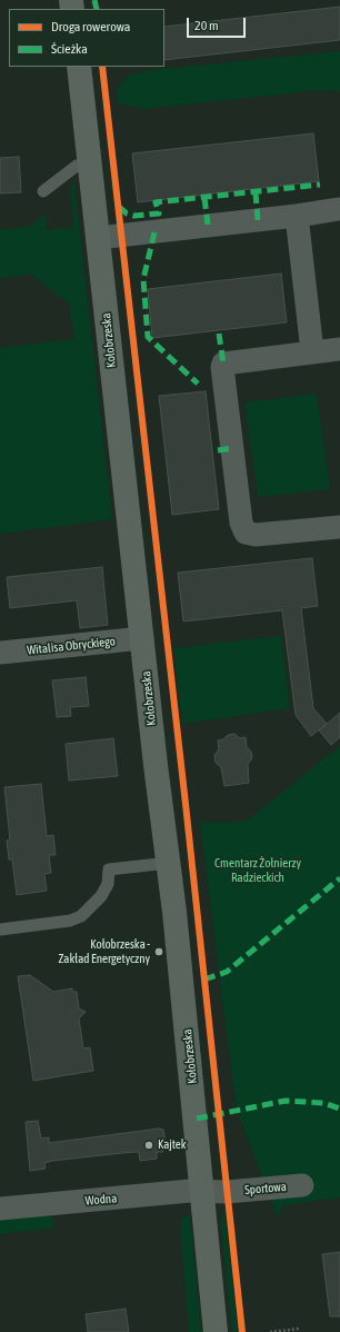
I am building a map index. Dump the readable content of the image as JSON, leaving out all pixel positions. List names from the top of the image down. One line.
{"streets":{"main road":["Kołobrzeska"],"street":["Witalisa Obryckiego","Sportowa","Wodna"]},"crossings":[["Kołobrzeska","Witalisa Obryckiego"],["Kołobrzeska","Sportowa"],["Kołobrzeska","Wodna"],["Sportowa","Wodna"]],"parks":["Cmentarz Żołnierzy Radzieckich"],"places":["Kołobrzeska - Zakład Energetyczny","Kajtek"],"legend":["Droga rowerowa","Ścieżka"],"scale_bar":"20 m"}
